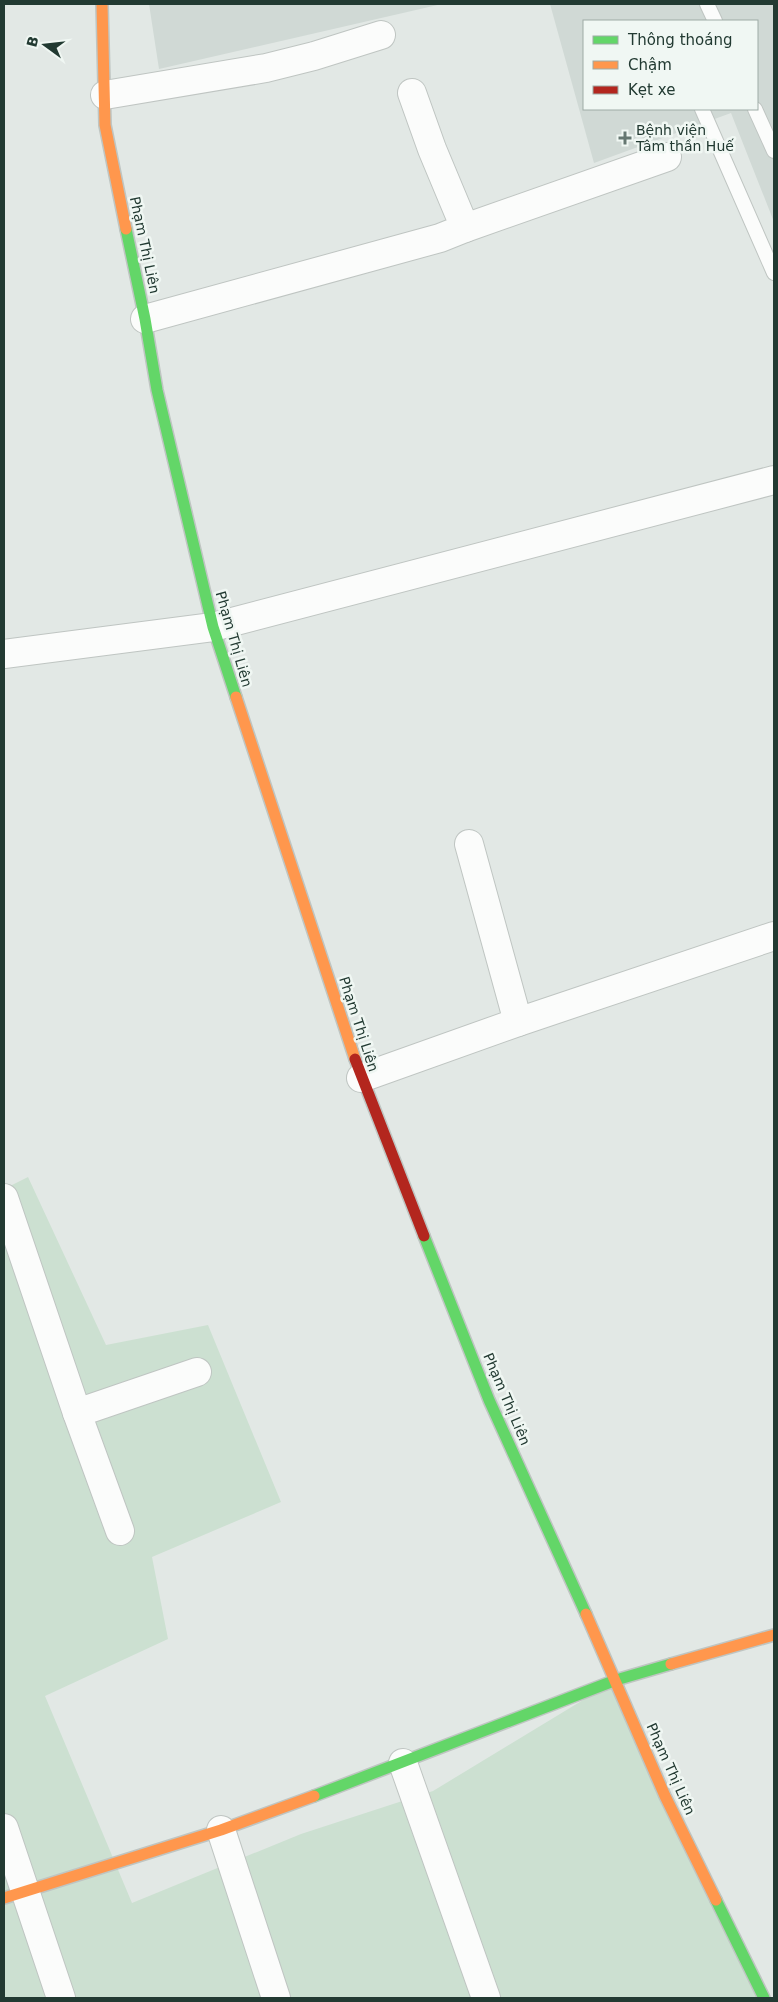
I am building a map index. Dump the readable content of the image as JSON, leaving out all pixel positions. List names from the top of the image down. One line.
{"streets":{"street":["Phạm Thị Liên"]},"places":{"health":["Bệnh viện Tâm thần Huế"]},"legend":["Thông thoáng","Chậm","Kẹt xe"],"north":"left"}
